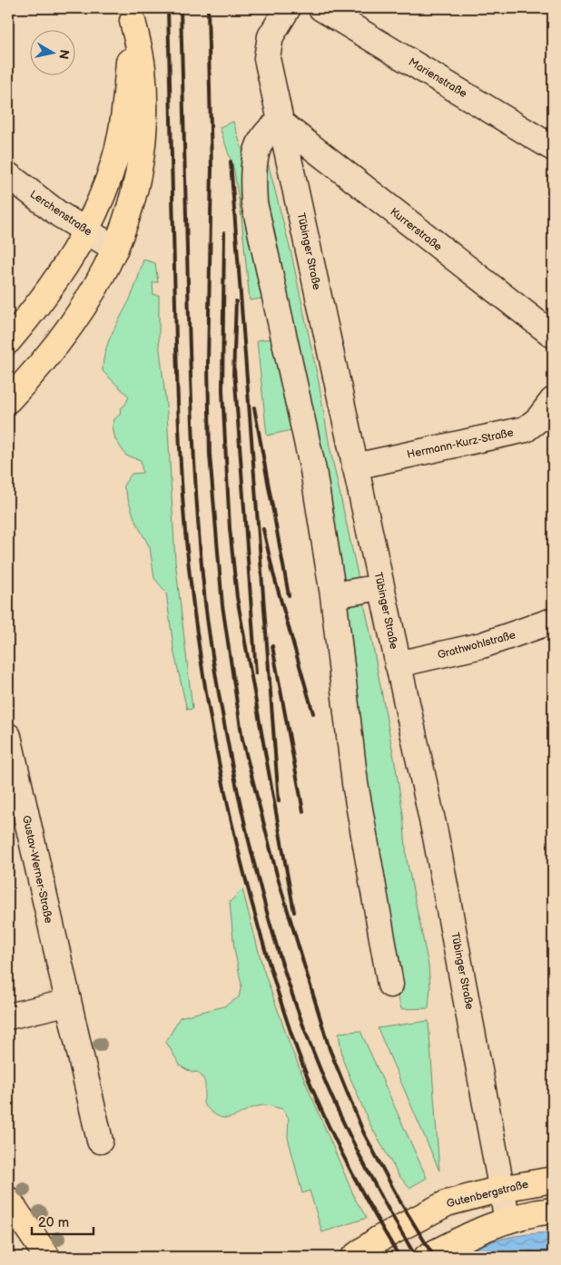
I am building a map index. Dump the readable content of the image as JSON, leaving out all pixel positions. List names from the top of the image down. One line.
{"streets":{"main road":["Gutenbergstraße"],"street":["Marienstraße","Lerchenstraße","Kurrerstraße","Tübinger Straße","Hermann-Kurz-Straße","Grathwohlstraße","Gustav-Werner-Straße"]},"crossings":[["Kurrerstraße","Tübinger Straße"],["Tübinger Straße","Hermann-Kurz-Straße"],["Tübinger Straße","Grathwohlstraße"],["Tübinger Straße","Gutenbergstraße"]],"scale_bar":"20 m","north":"right"}
